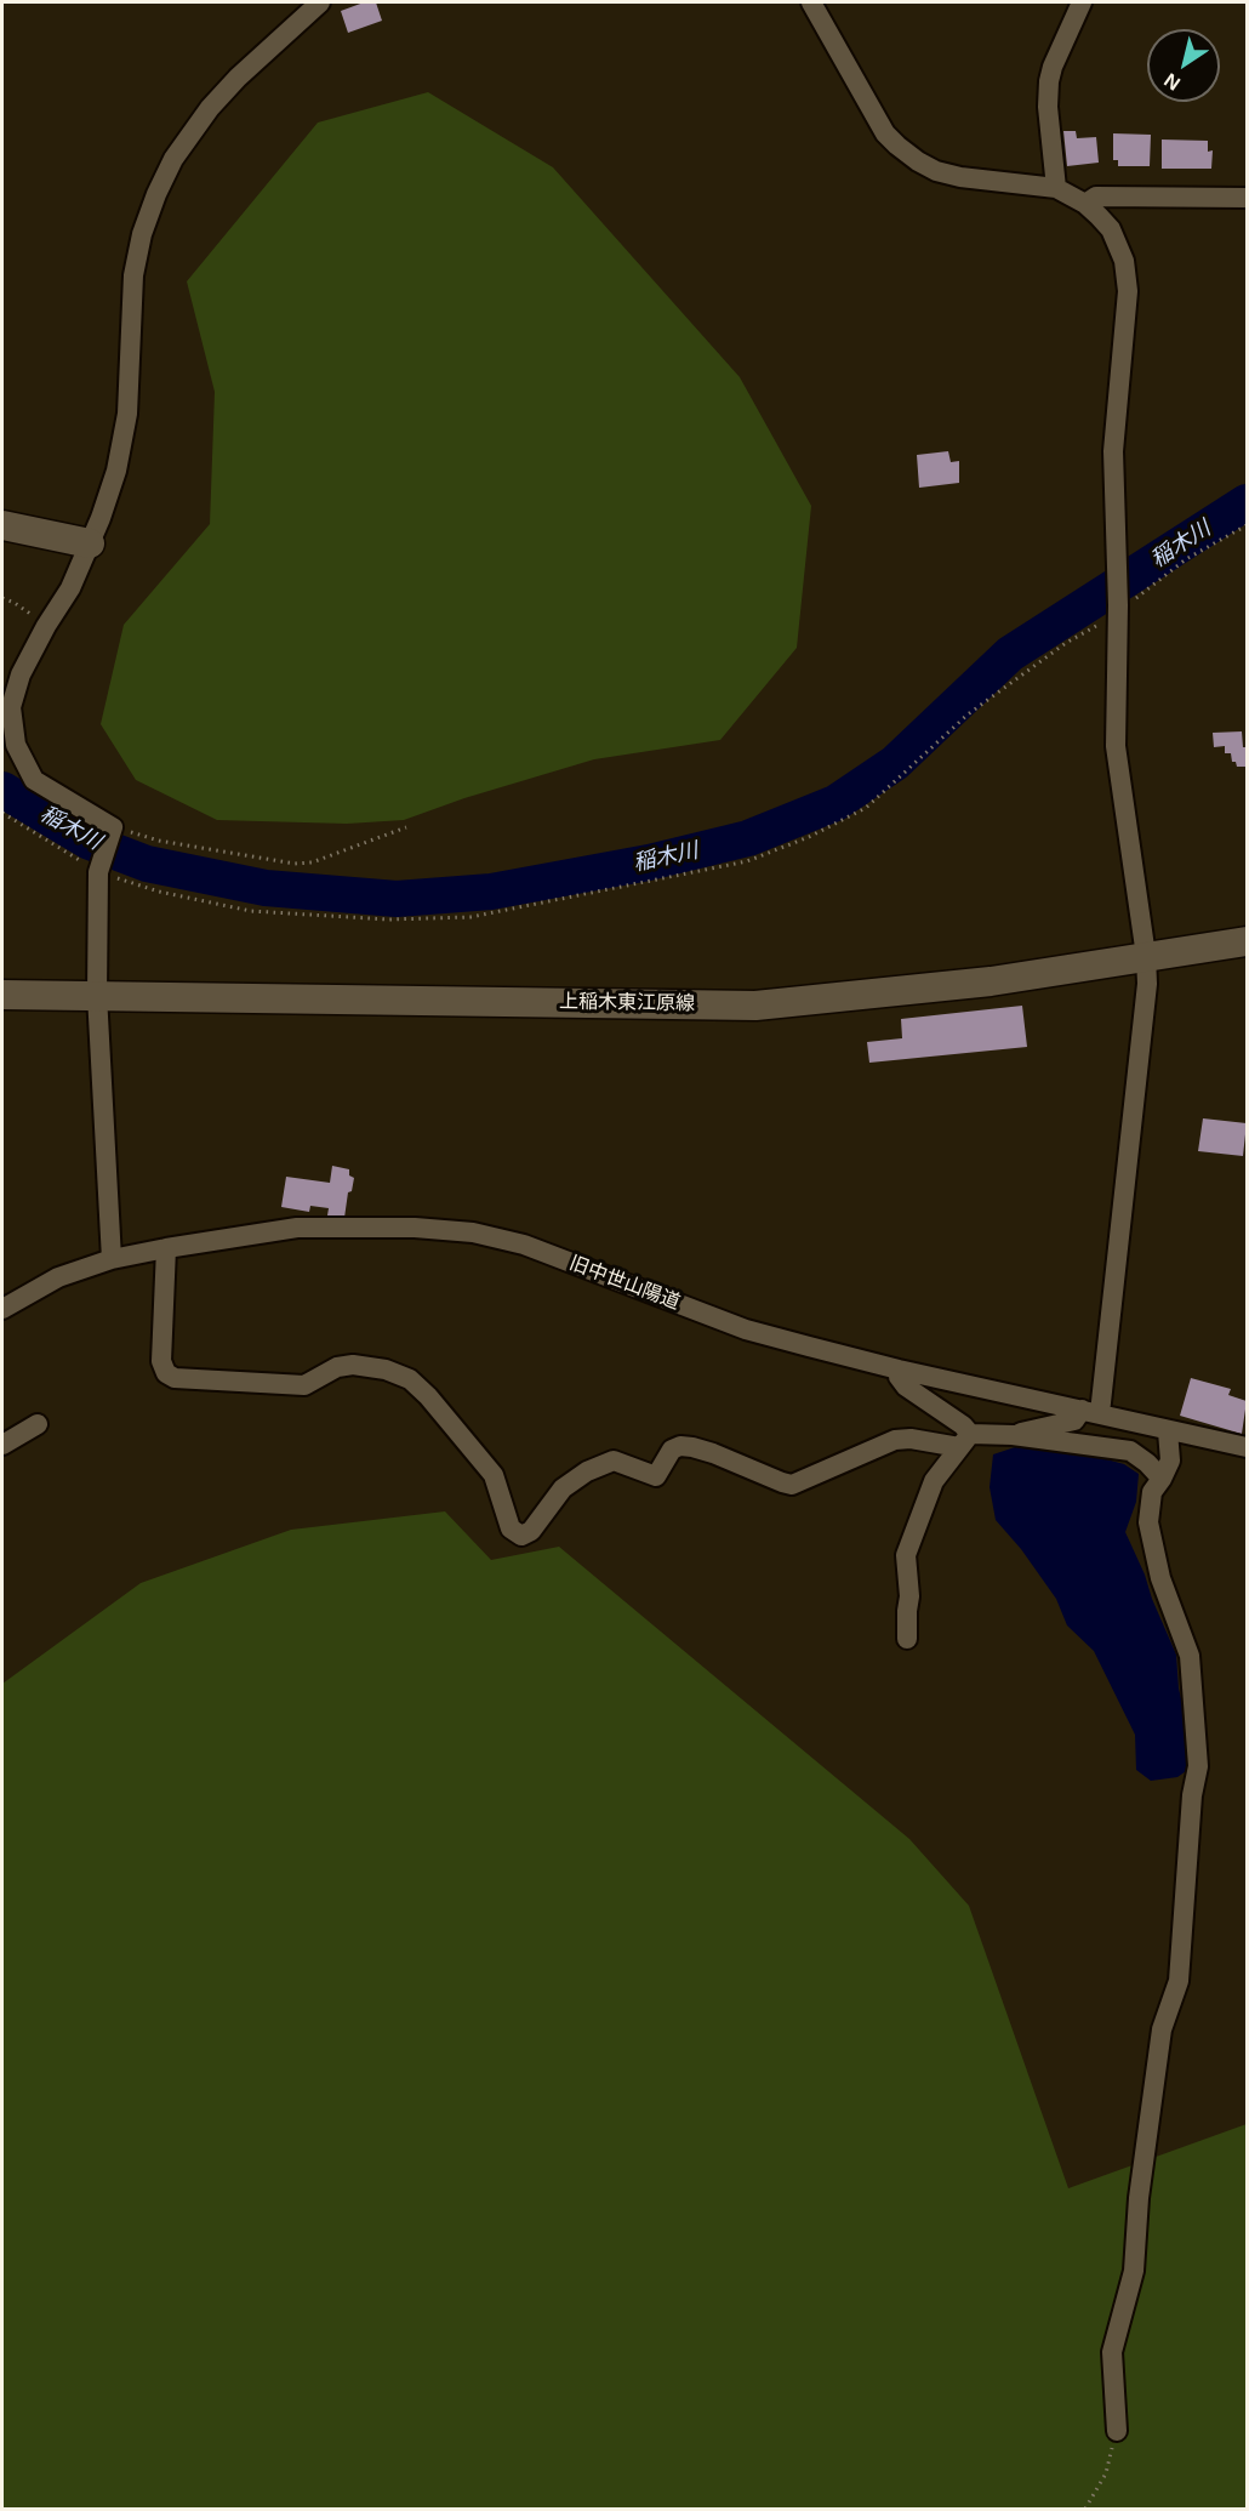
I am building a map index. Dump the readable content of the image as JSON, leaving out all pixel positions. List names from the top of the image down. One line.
{"streets":{"main road":["上稲木東江原線"],"street":["旧中世山陽道"]},"water":["稲木川"],"north":"bottom left"}
